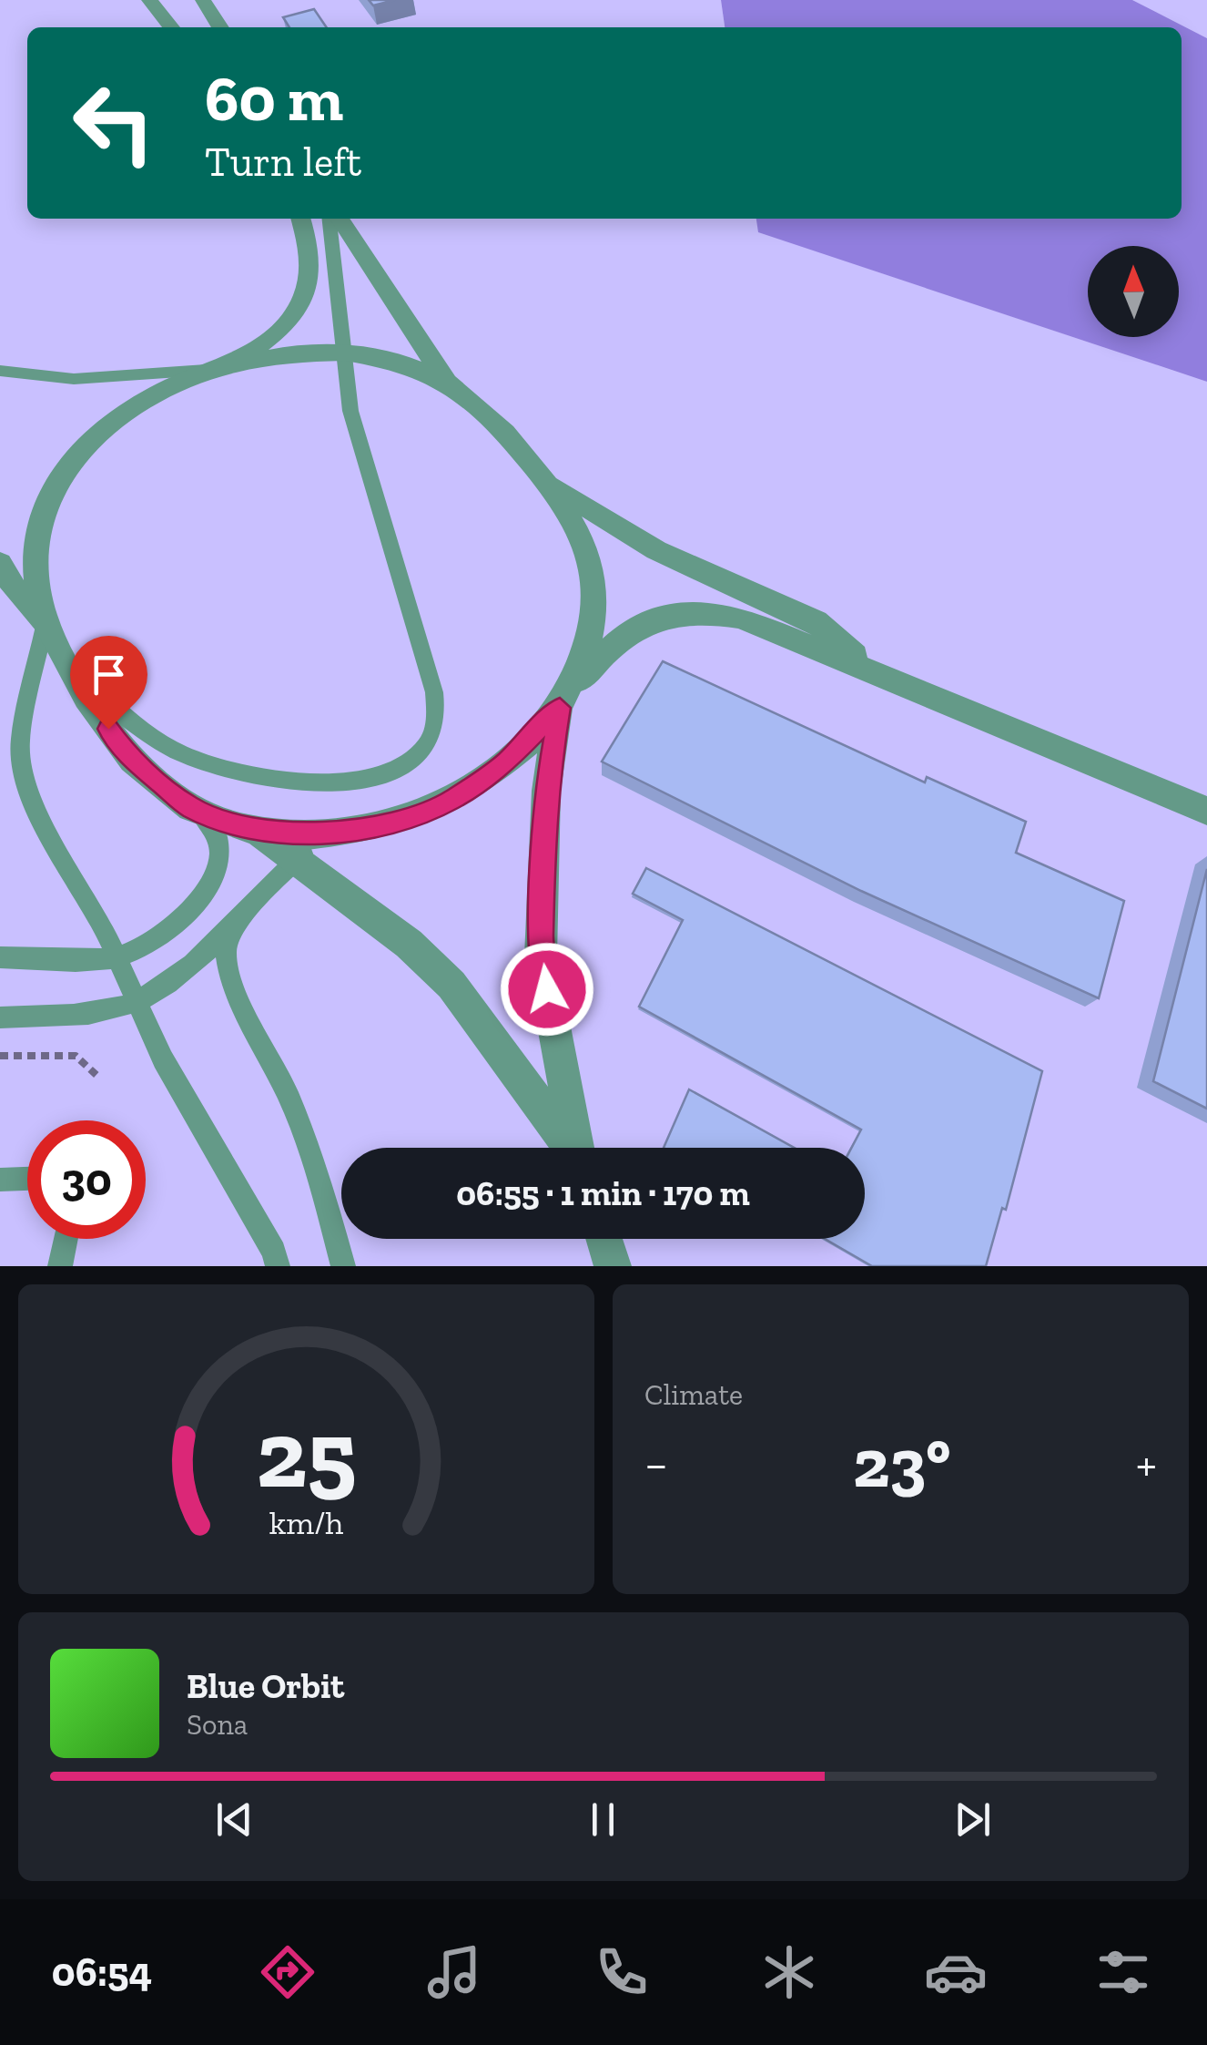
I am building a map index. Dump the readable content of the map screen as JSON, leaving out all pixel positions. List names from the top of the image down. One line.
{"north":"top","page":{"turn":["60 m","Turn left"],"limit":"30","trip":"06:55 · 1 min · 170 m","tile":"Climate","heat":["−","23°","+"],"song":["Blue Orbit","Sona"],"tabs":"06:54","gauge":["25","km/h"]}}
